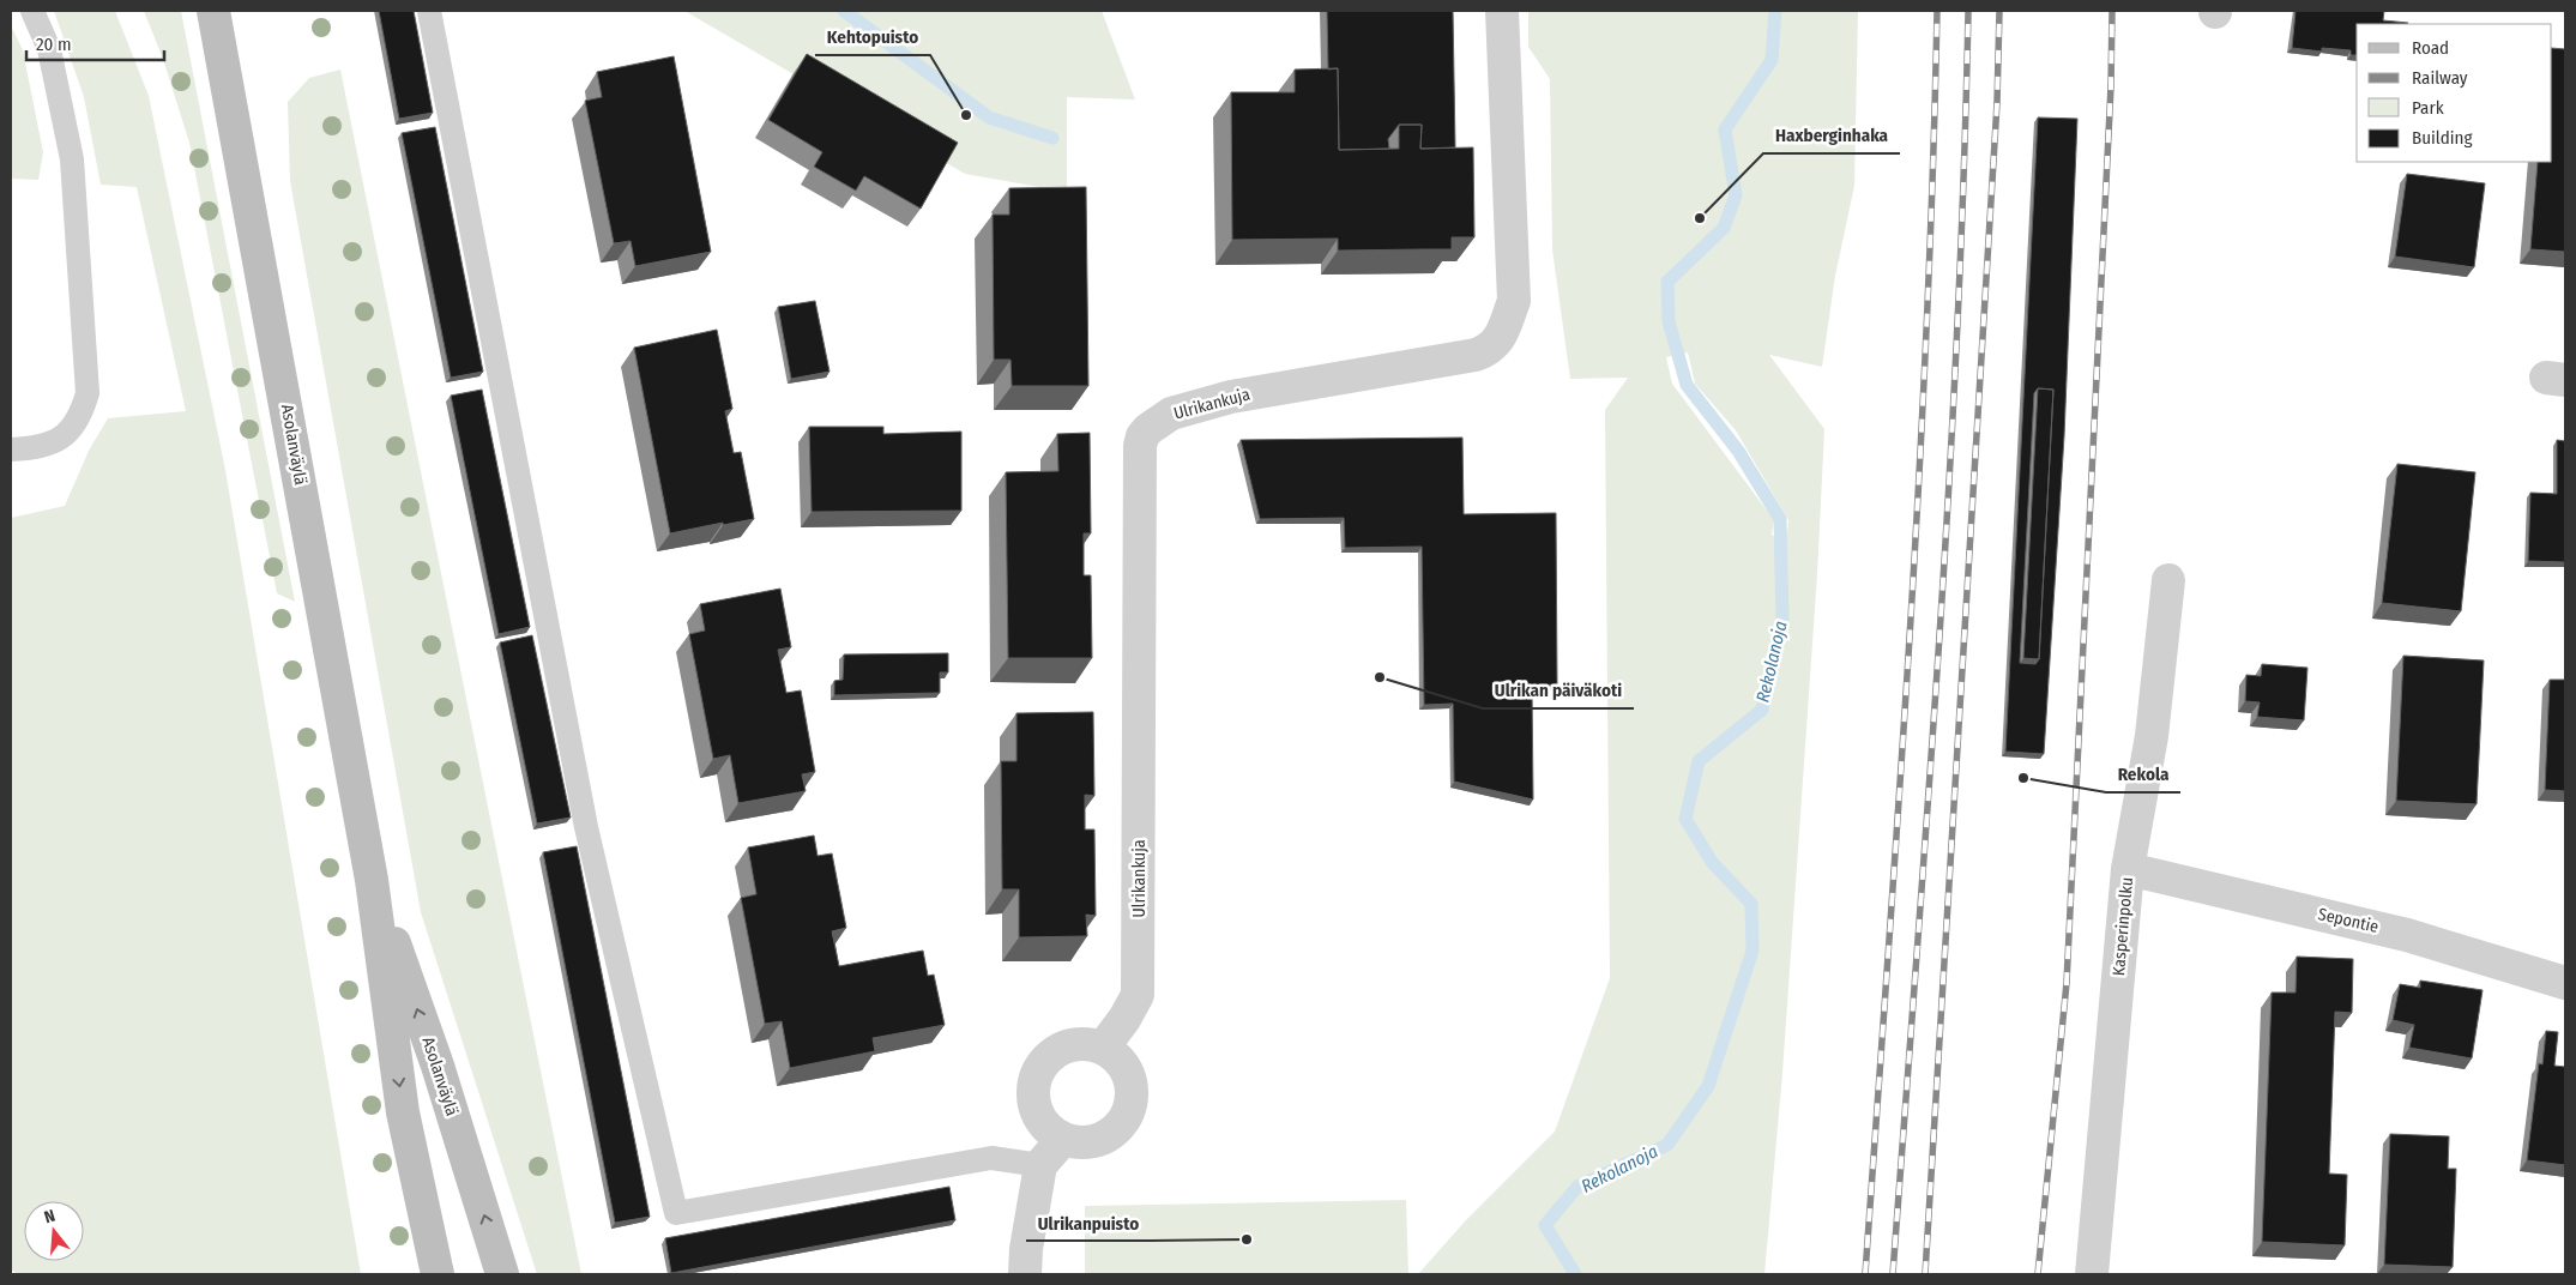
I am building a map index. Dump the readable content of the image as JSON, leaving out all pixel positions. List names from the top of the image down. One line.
{"streets":{"main road":["Asolanväylä"],"street":["Ulrikankuja","Sepontie","Kasperinpolku"]},"crossings":[["Sepontie","Kasperinpolku"]],"water":["Rekolanoja"],"places":["Kehtopuisto","Haxberginhaka","Ulrikan päiväkoti","Rekola","Ulrikanpuisto"],"legend":["Road","Railway","Park","Building"],"scale_bar":"20 m","north":"top"}
